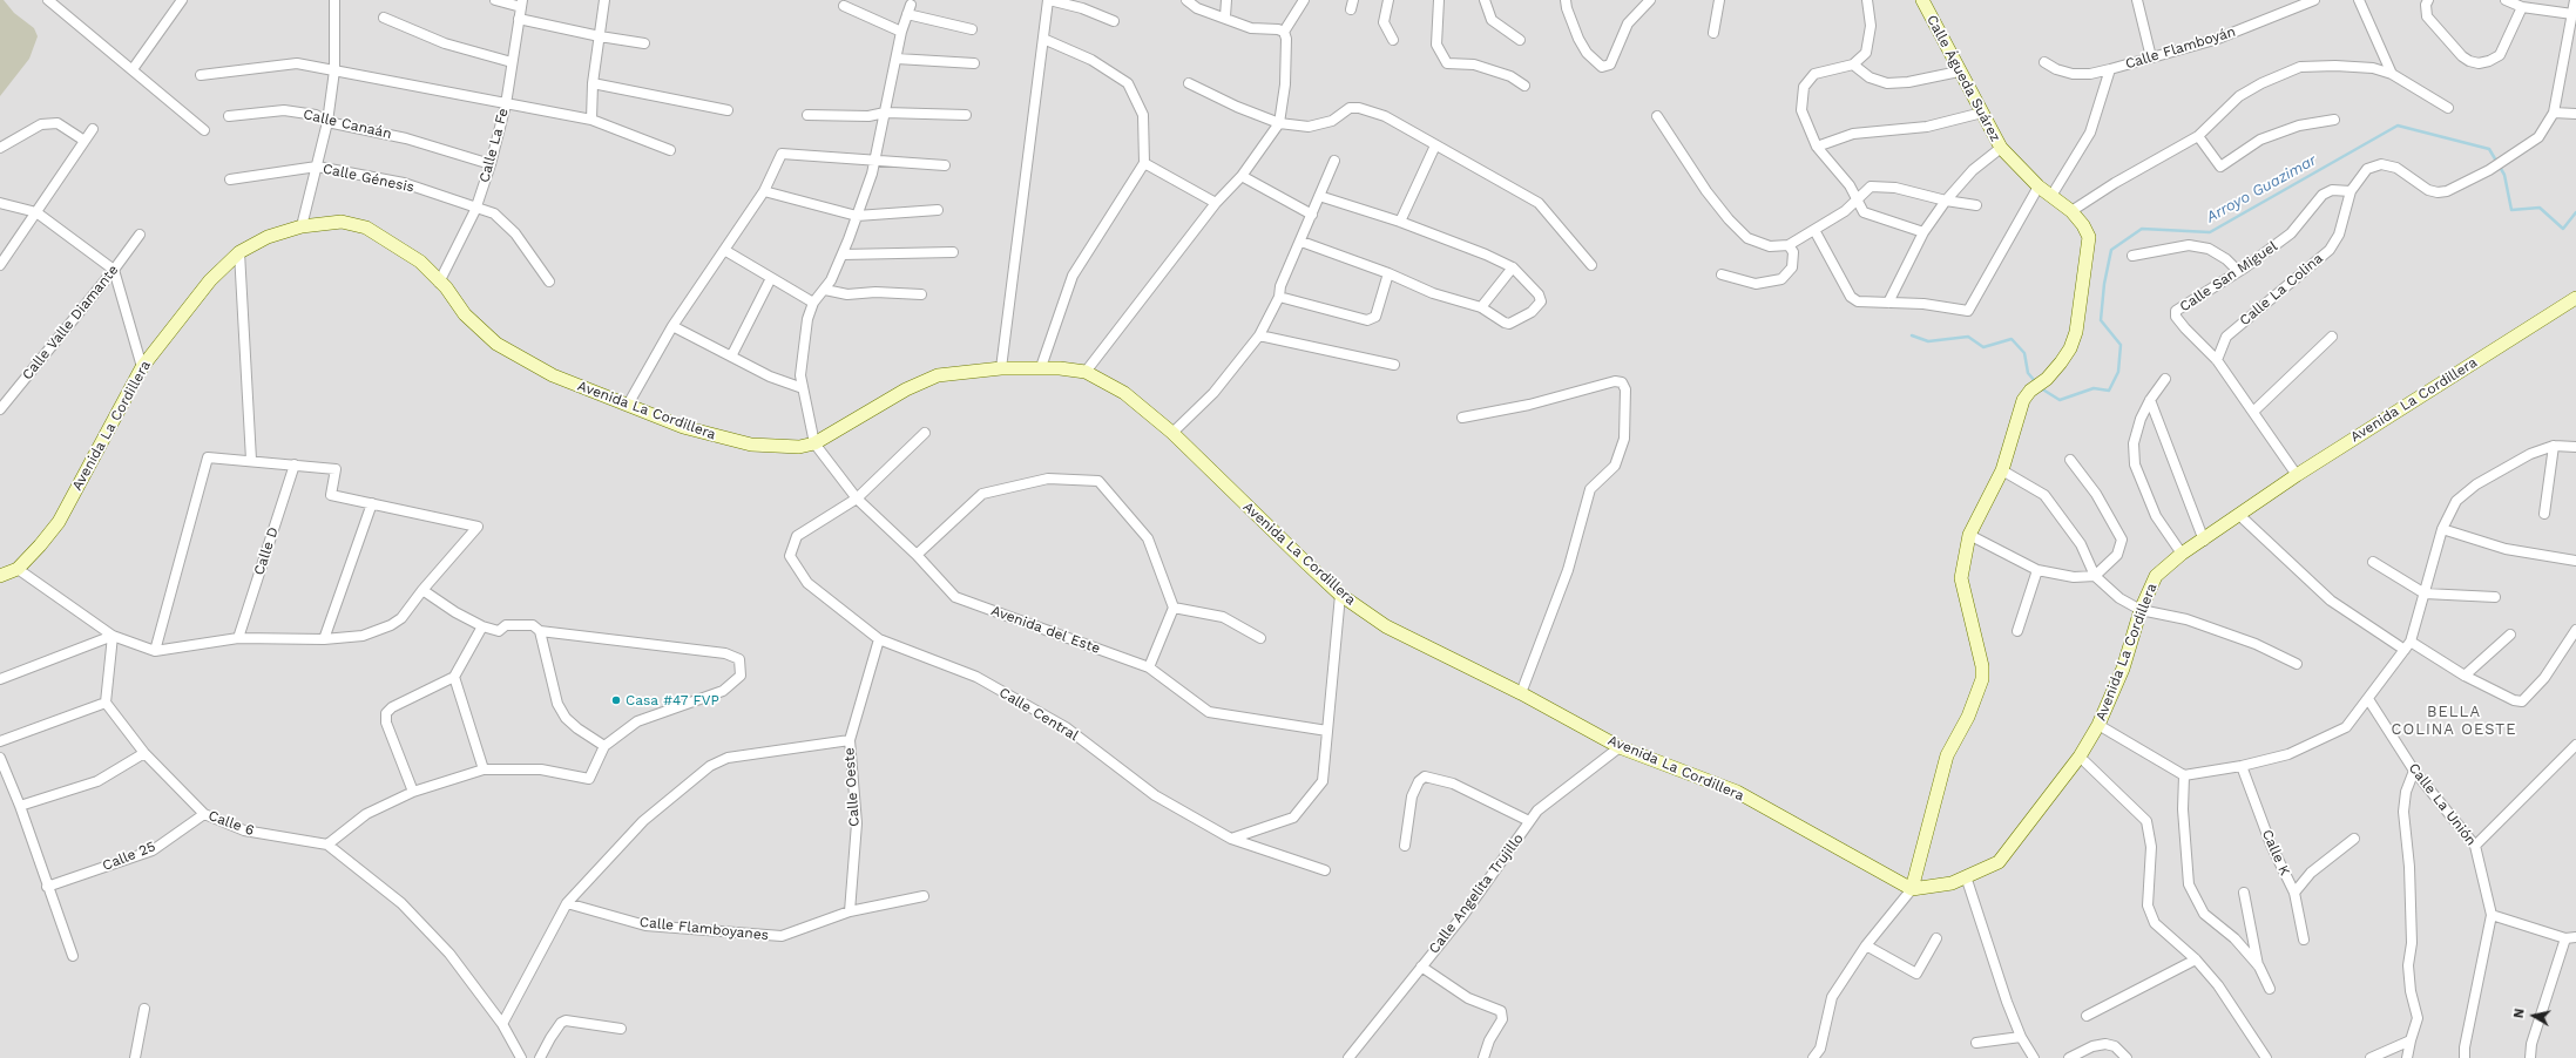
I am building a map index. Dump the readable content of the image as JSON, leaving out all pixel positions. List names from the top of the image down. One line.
{"streets":{"main road":["Calle Águeda Suárez","Avenida La Cordillera"],"street":["Calle Flamboyán","Calle Canaán","Calle La Fe","Calle Génesis","Calle San Miguel","Calle La Colina","Calle Valle Diamante","Calle D","Avenida del Este","Calle Central","Calle Oeste","Calle La Unión","Calle 6","Calle K","Calle 25","Calle Angelita Trujillo","Calle Flamboyanes"]},"crossings":[["Calle Águeda Suárez","Avenida La Cordillera"],["Calle Canaán","Calle La Fe"],["Calle La Fe","Calle Génesis"],["Calle La Fe","Avenida La Cordillera"],["Calle San Miguel","Calle La Colina"],["Calle San Miguel","Avenida La Cordillera"],["Avenida La Cordillera","Avenida del Este"],["Avenida La Cordillera","Calle Angelita Trujillo"],["Avenida del Este","Calle Central"],["Calle Central","Calle Oeste"],["Calle Oeste","Calle Flamboyanes"],["Calle 6","Calle 25"]],"districts":["BELLA COLINA OESTE"],"water":["Arroyo Guazimar"],"places":["Casa #47 FVP"],"north":"left"}
